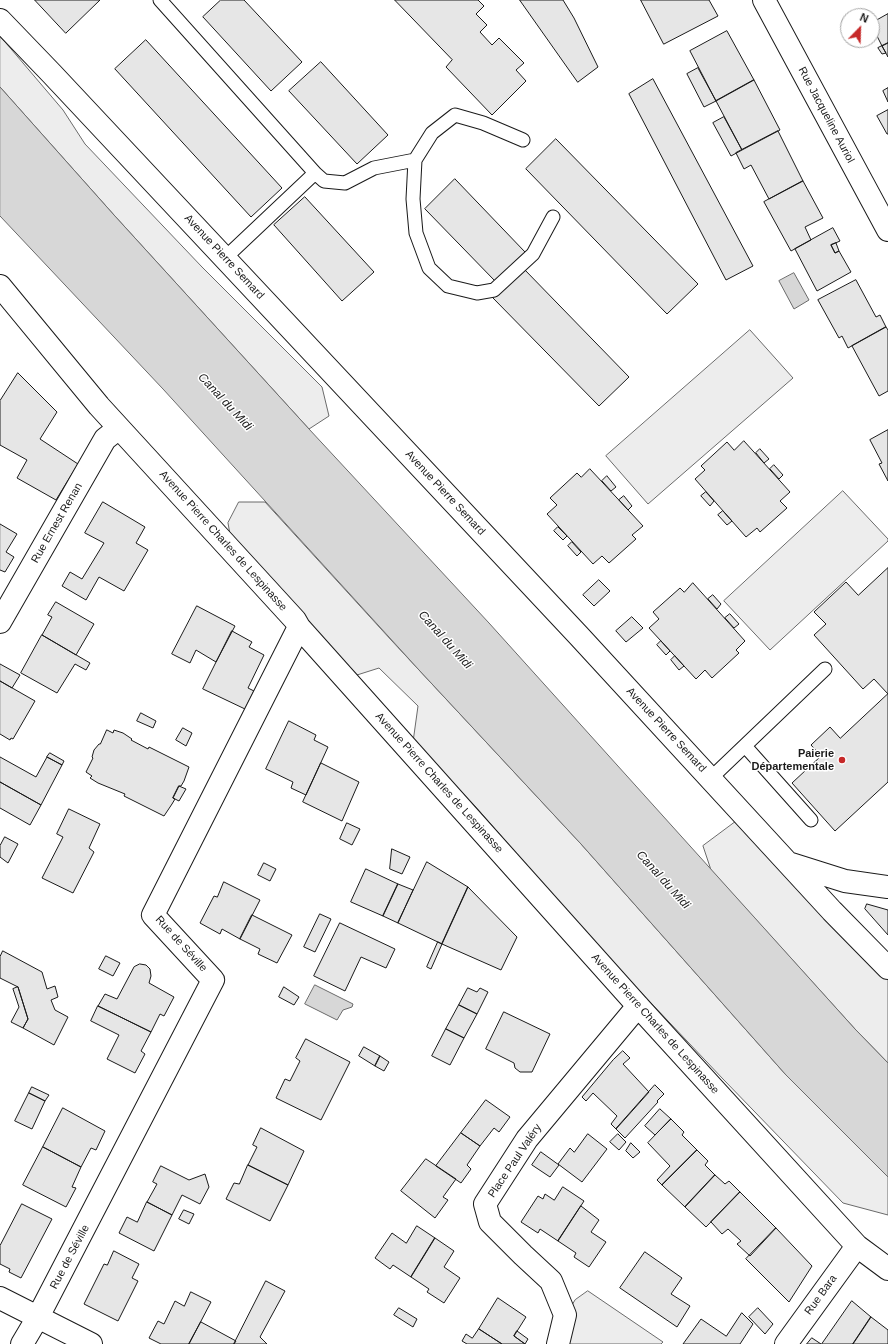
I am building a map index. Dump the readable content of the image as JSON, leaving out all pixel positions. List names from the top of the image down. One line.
{"streets":{"street":["Rue Jacqueline Auriol","Avenue Pierre Semard","Rue Ernest Renan","Avenue Pierre Charles de Lespinasse","Rue de Séville","Place Paul Valéry","Rue Bara"]},"crossings":[["Rue Ernest Renan","Avenue Pierre Charles de Lespinasse"],["Avenue Pierre Charles de Lespinasse","Rue de Séville"],["Avenue Pierre Charles de Lespinasse","Place Paul Valéry"],["Avenue Pierre Charles de Lespinasse","Rue Bara"]],"water":["Canal du Midi"],"places":["Paierie Départementale"],"north":"top right"}
